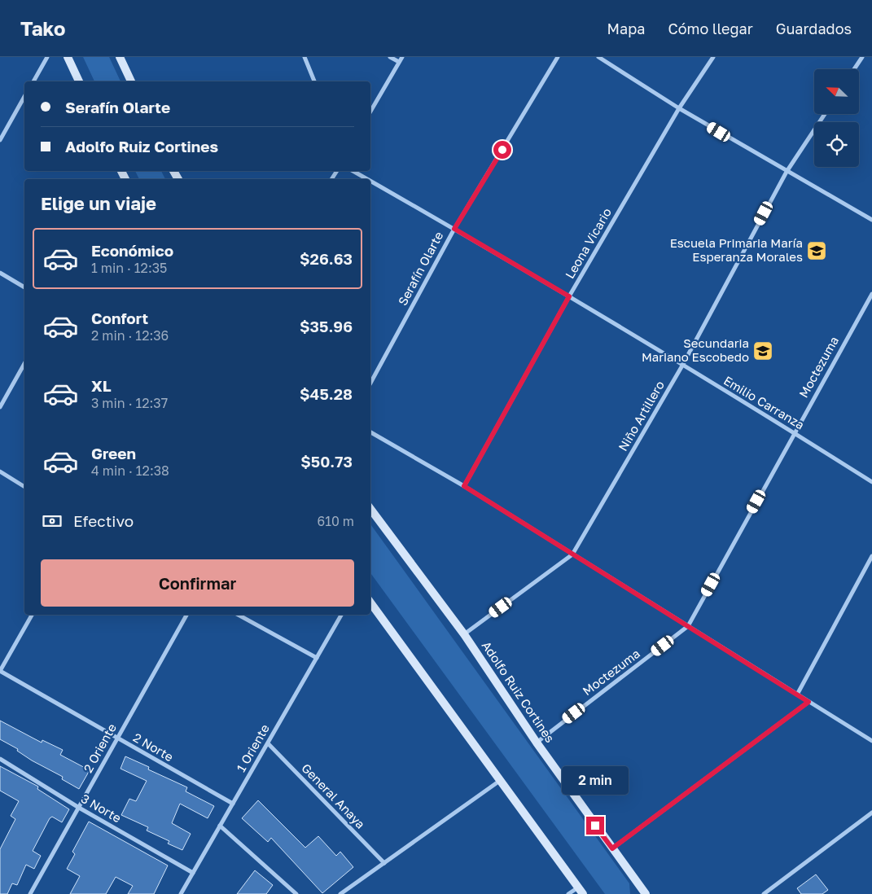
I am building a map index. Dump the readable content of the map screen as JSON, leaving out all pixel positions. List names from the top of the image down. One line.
{"streets":{"main road":["Adolfo Ruiz Cortines"],"street":["Leona Vicario","Serafín Olarte","Moctezuma","Emilio Carranza","Niño Artillero","2 Norte","2 Oriente","1 Oriente","General Anaya","3 Norte"]},"crossings":[["Leona Vicario","Emilio Carranza"],["Serafín Olarte","Emilio Carranza"],["Moctezuma","Emilio Carranza"],["Moctezuma","Adolfo Ruiz Cortines"],["Emilio Carranza","Niño Artillero"],["Niño Artillero","Adolfo Ruiz Cortines"],["2 Norte","2 Oriente"],["2 Norte","1 Oriente"],["2 Oriente","3 Norte"],["1 Oriente","General Anaya"],["1 Oriente","3 Norte"]],"places":{"school or university":["Escuela Primaria María Esperanza Morales","Secundaria Mariano Escobedo"]},"north":"top left","page":{"header":"Tako","nav":["Mapa","Cómo llegar","Guardados"],"banner":["Serafín Olarte","Adolfo Ruiz Cortines"],"heading":"Elige un viaje","list":[{"name":"Económico","note":"1 min · 12:35","value":"$26.63"},{"name":"Confort","note":"2 min · 12:36","value":"$35.96"},{"name":"XL","note":"3 min · 12:37","value":"$45.28"},{"name":"Green","note":"4 min · 12:38","value":"$50.73"}],"pay":["Efectivo","610 m"],"buttons":"Confirmar","bubble":"2 min"}}
